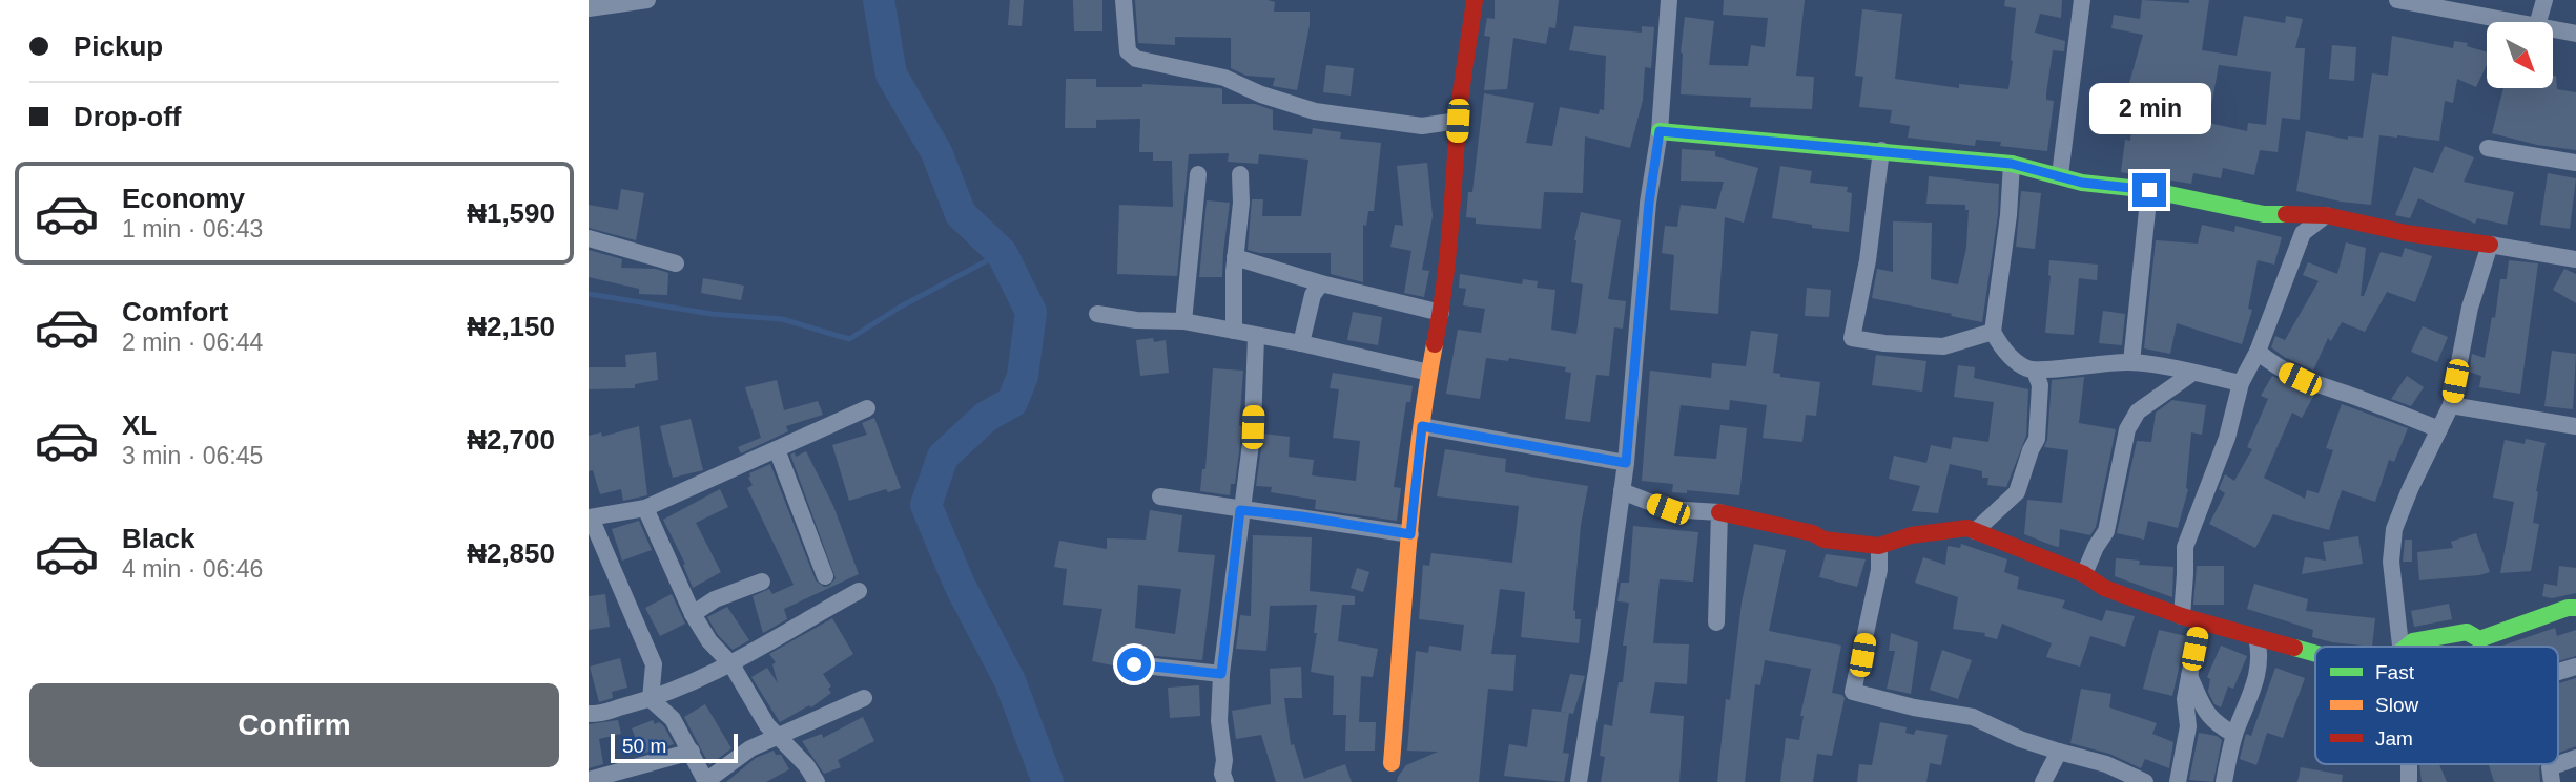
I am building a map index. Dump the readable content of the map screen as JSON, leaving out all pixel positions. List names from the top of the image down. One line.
{"legend":["Fast","Slow","Jam"],"scale_bar":"50 m","north":"bottom right","page":{"banner":["Pickup","Drop-off"],"bubble":"2 min","list":[{"name":"Economy","note":"1 min · 06:43","value":"₦1,590"},{"name":"Comfort","note":"2 min · 06:44","value":"₦2,150"},{"name":"XL","note":"3 min · 06:45","value":"₦2,700"},{"name":"Black","note":"4 min · 06:46","value":"₦2,850"}],"buttons":"Confirm","scale":"50 m"}}
